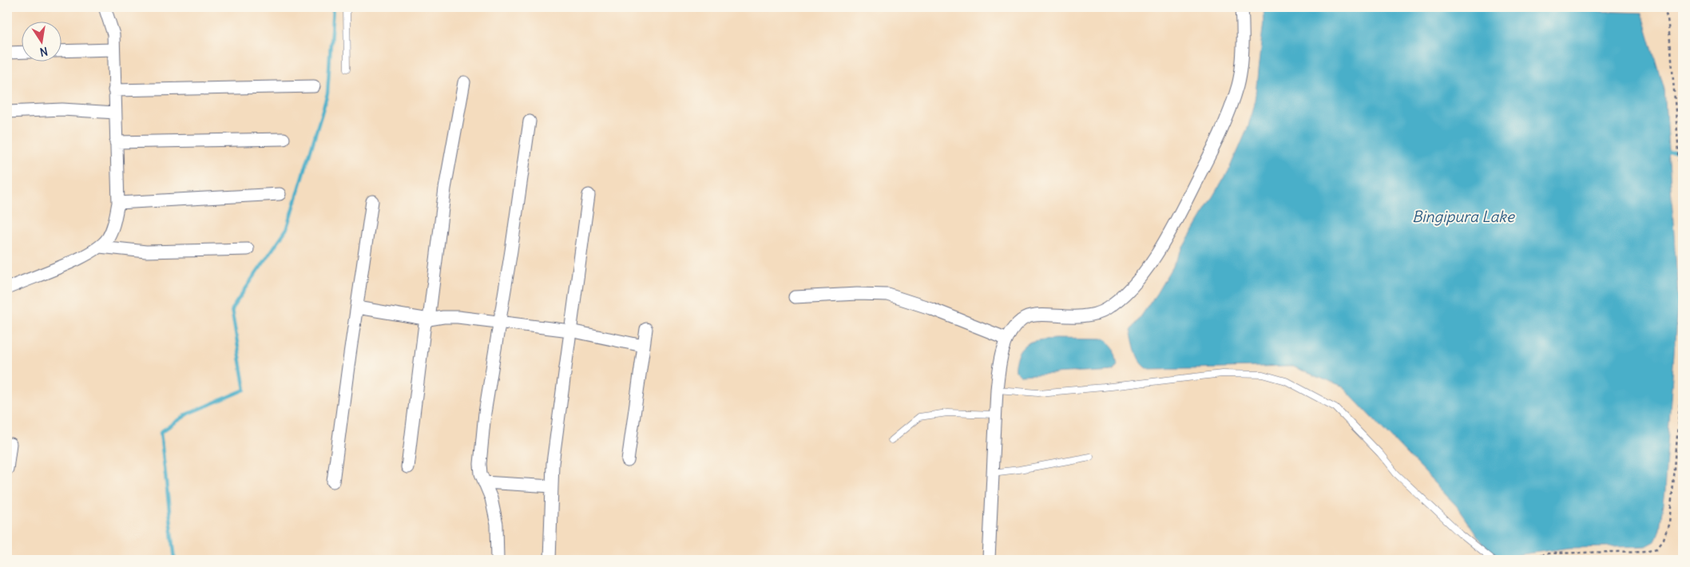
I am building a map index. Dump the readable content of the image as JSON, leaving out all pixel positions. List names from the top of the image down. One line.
{"water":["Bingipura Lake"],"north":"bottom"}
